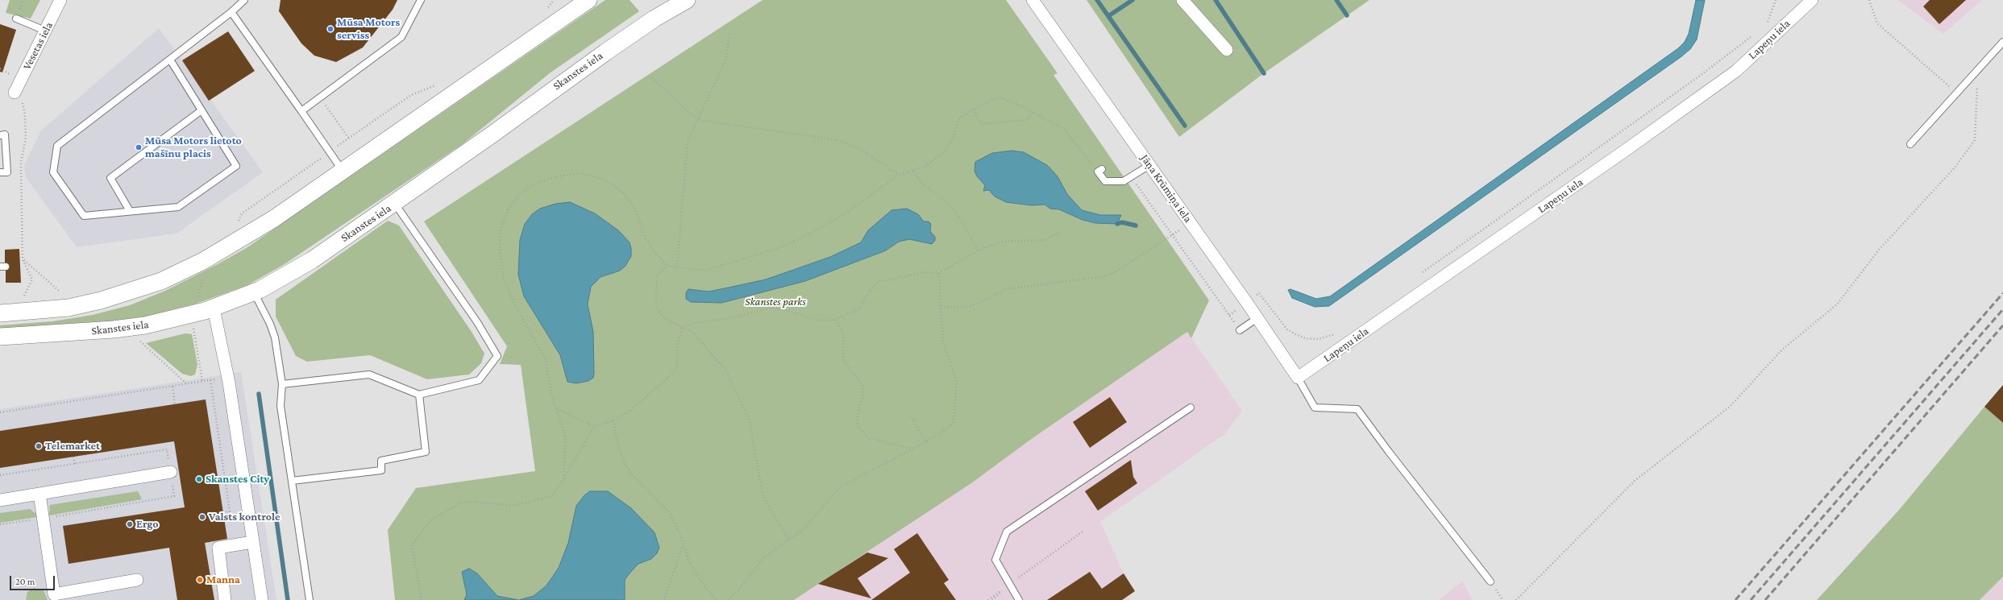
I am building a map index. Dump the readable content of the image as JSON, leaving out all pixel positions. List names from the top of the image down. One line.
{"streets":{"main road":["Skanstes iela"],"street":["Lapeņu iela","Vesetas iela","Jāņa Krūmiņa iela"]},"crossings":[["Lapeņu iela","Jāņa Krūmiņa iela"]],"parks":["Skanstes parks"],"places":["Mūsa Motors serviss","Mūsa Motors lietoto mašīnu placis","Telemarket","Skanstes City","Valsts kontrole","Ergo","Manna"],"scale_bar":"20 m"}
